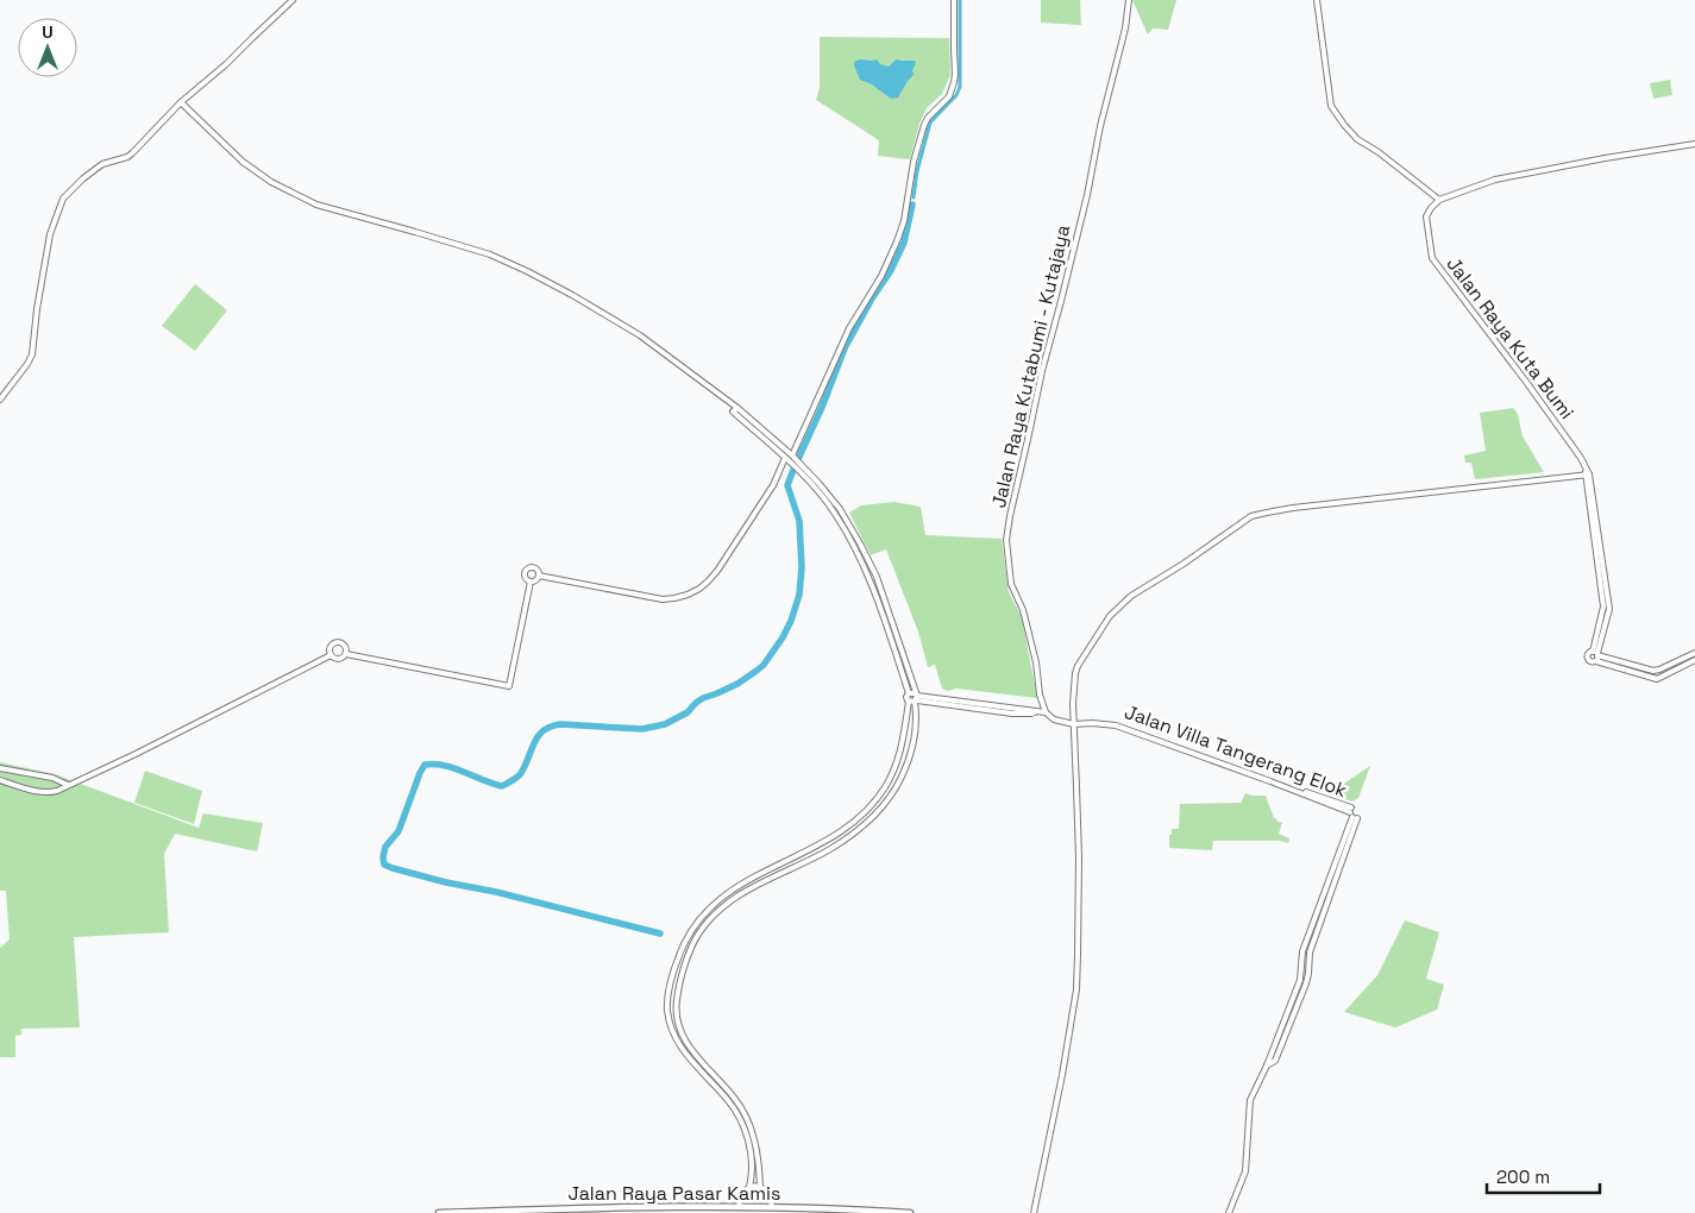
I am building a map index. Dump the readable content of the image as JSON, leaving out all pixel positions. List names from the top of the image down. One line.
{"streets":{"main road":["Jalan Raya Pasar Kamis"],"street":["Jalan Raya Kuta Bumi","Jalan Raya Kutabumi - Kutajaya","Jalan Villa Tangerang Elok"]},"scale_bar":"200 m","north":"top"}
